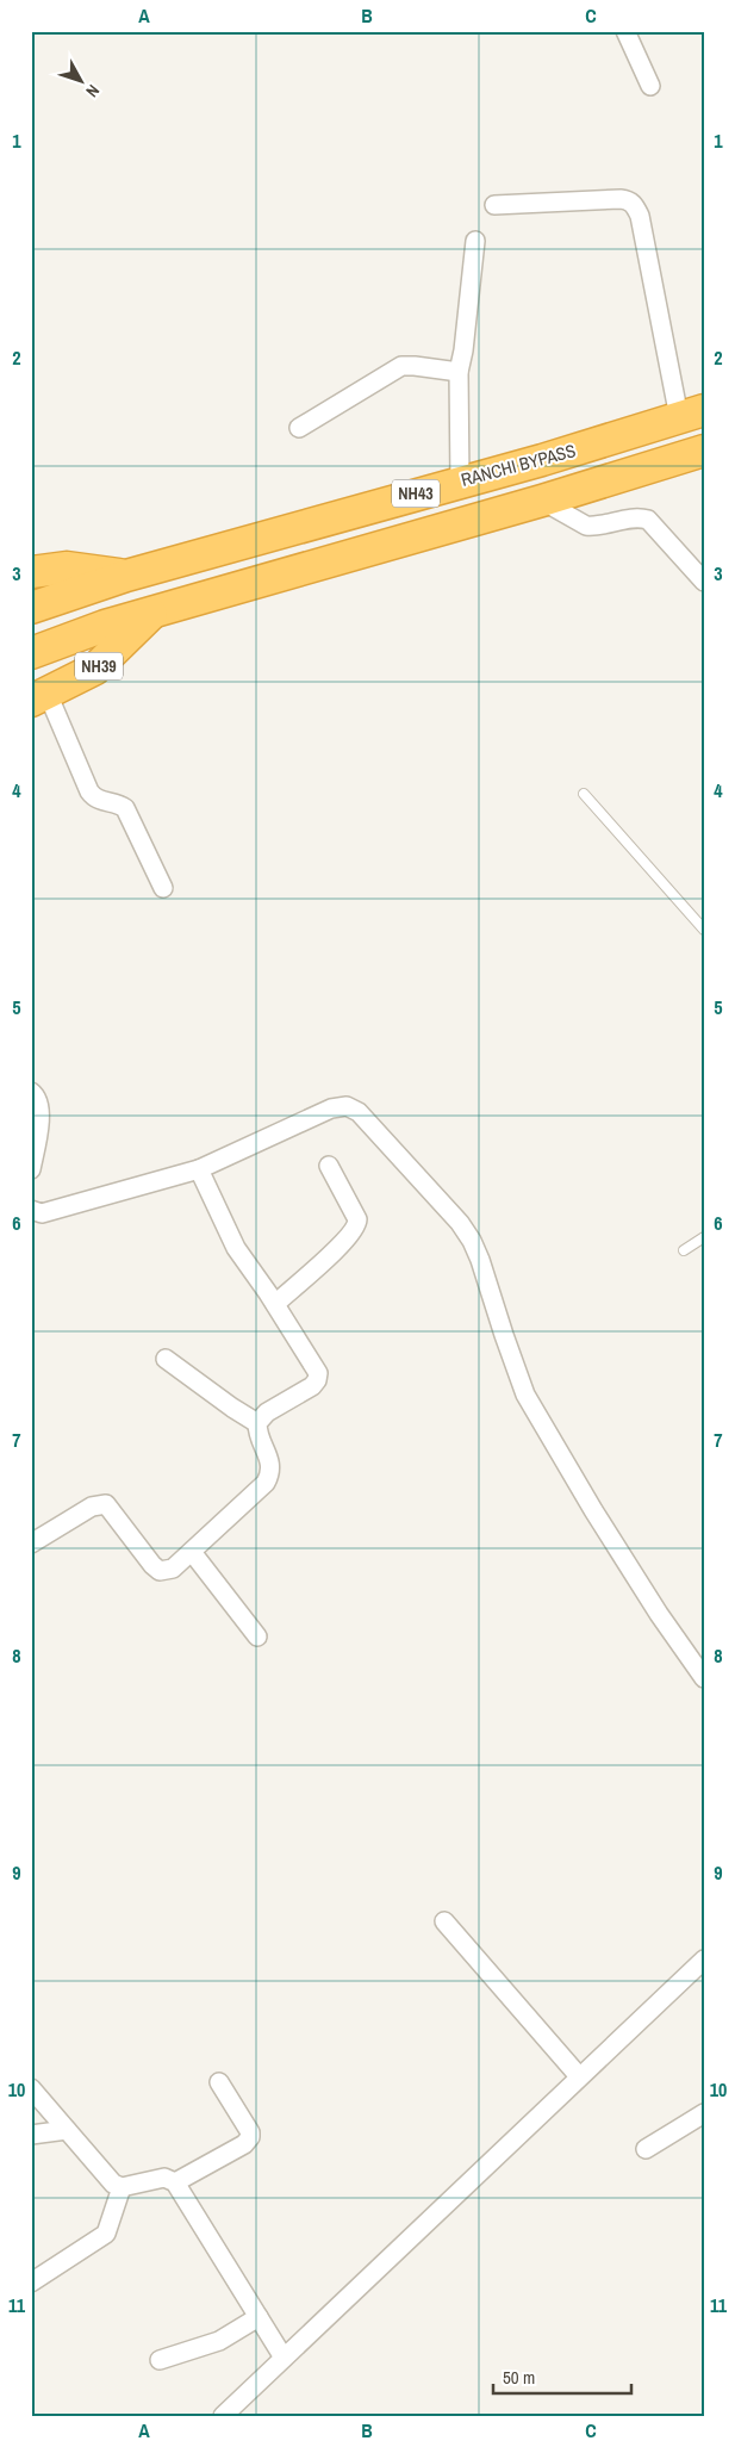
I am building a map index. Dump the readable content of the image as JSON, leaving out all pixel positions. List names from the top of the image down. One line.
{"streets":{"highway":["RANCHI BYPASS","NH43","NH39"]},"crossings":[["RANCHI BYPASS","NH43"],["NH43","NH39"]],"scale_bar":"50 m","north":"bottom right","grid":{"columns":["A","B","C"],"rows":["1","2","3","4","5","6","7","8","9","10","11"]}}
